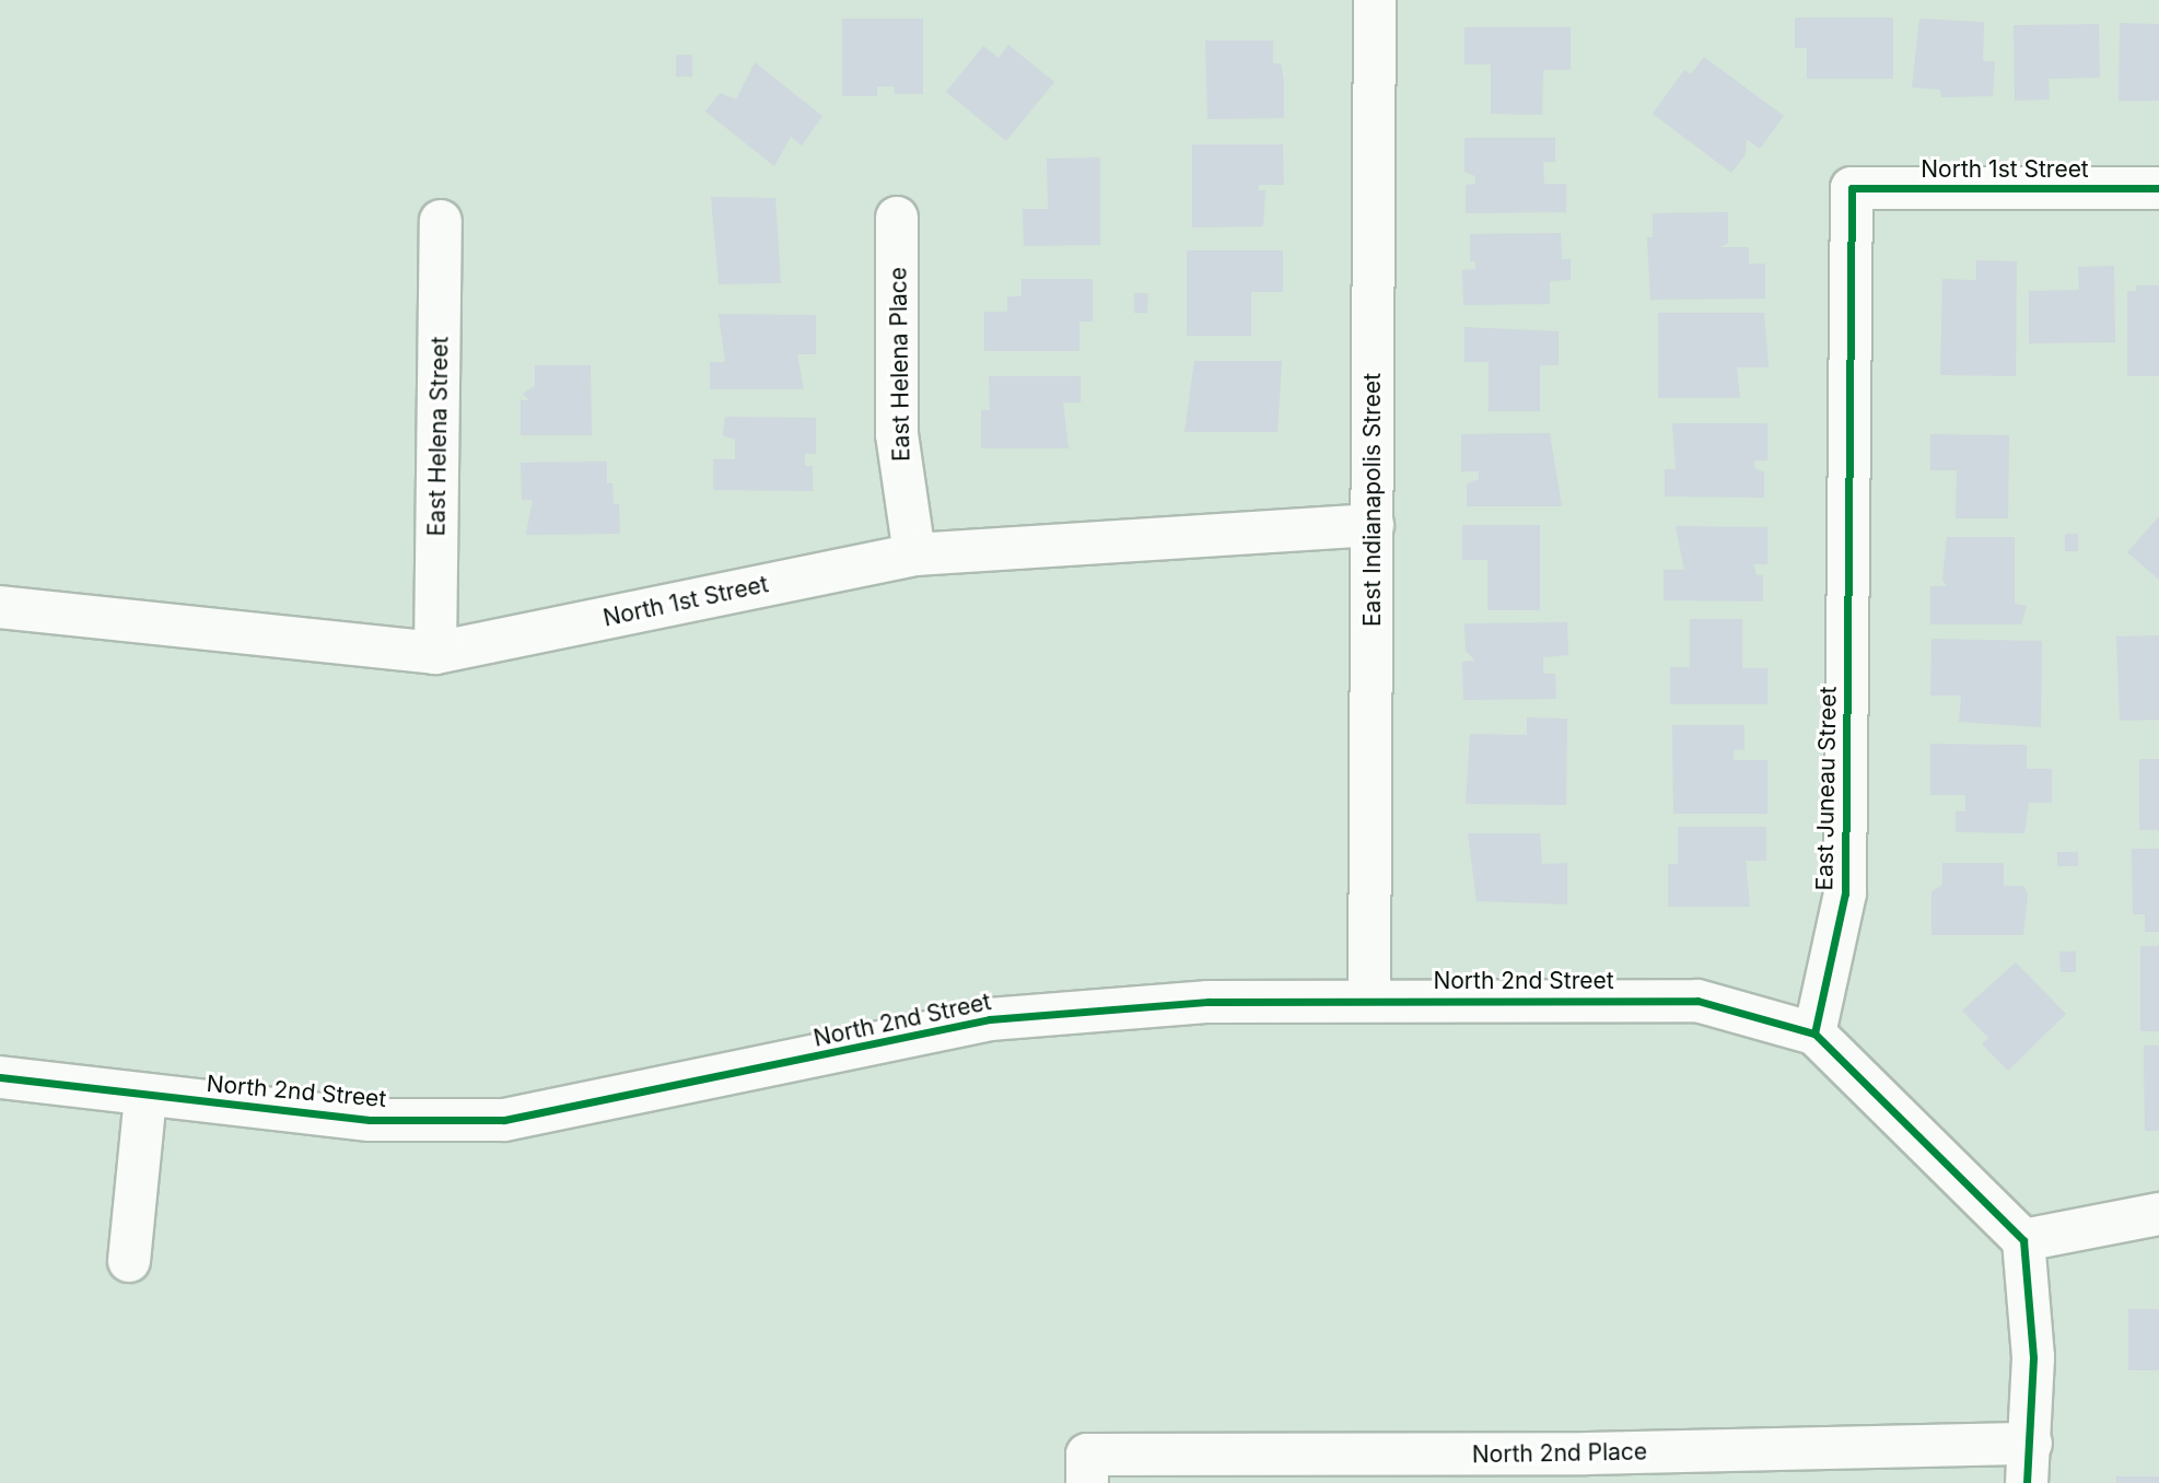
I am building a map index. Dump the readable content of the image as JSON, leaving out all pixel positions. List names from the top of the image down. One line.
{"streets":{"street":["North 1st Street","East Helena Place","East Helena Street","East Indianapolis Street","East Juneau Street","North 2nd Street","North 2nd Place"]},"crossings":[["North 1st Street","East Helena Place"],["North 1st Street","East Helena Street"],["North 1st Street","East Indianapolis Street"],["North 1st Street","East Juneau Street"],["East Indianapolis Street","North 2nd Street"],["East Juneau Street","North 2nd Street"]]}
